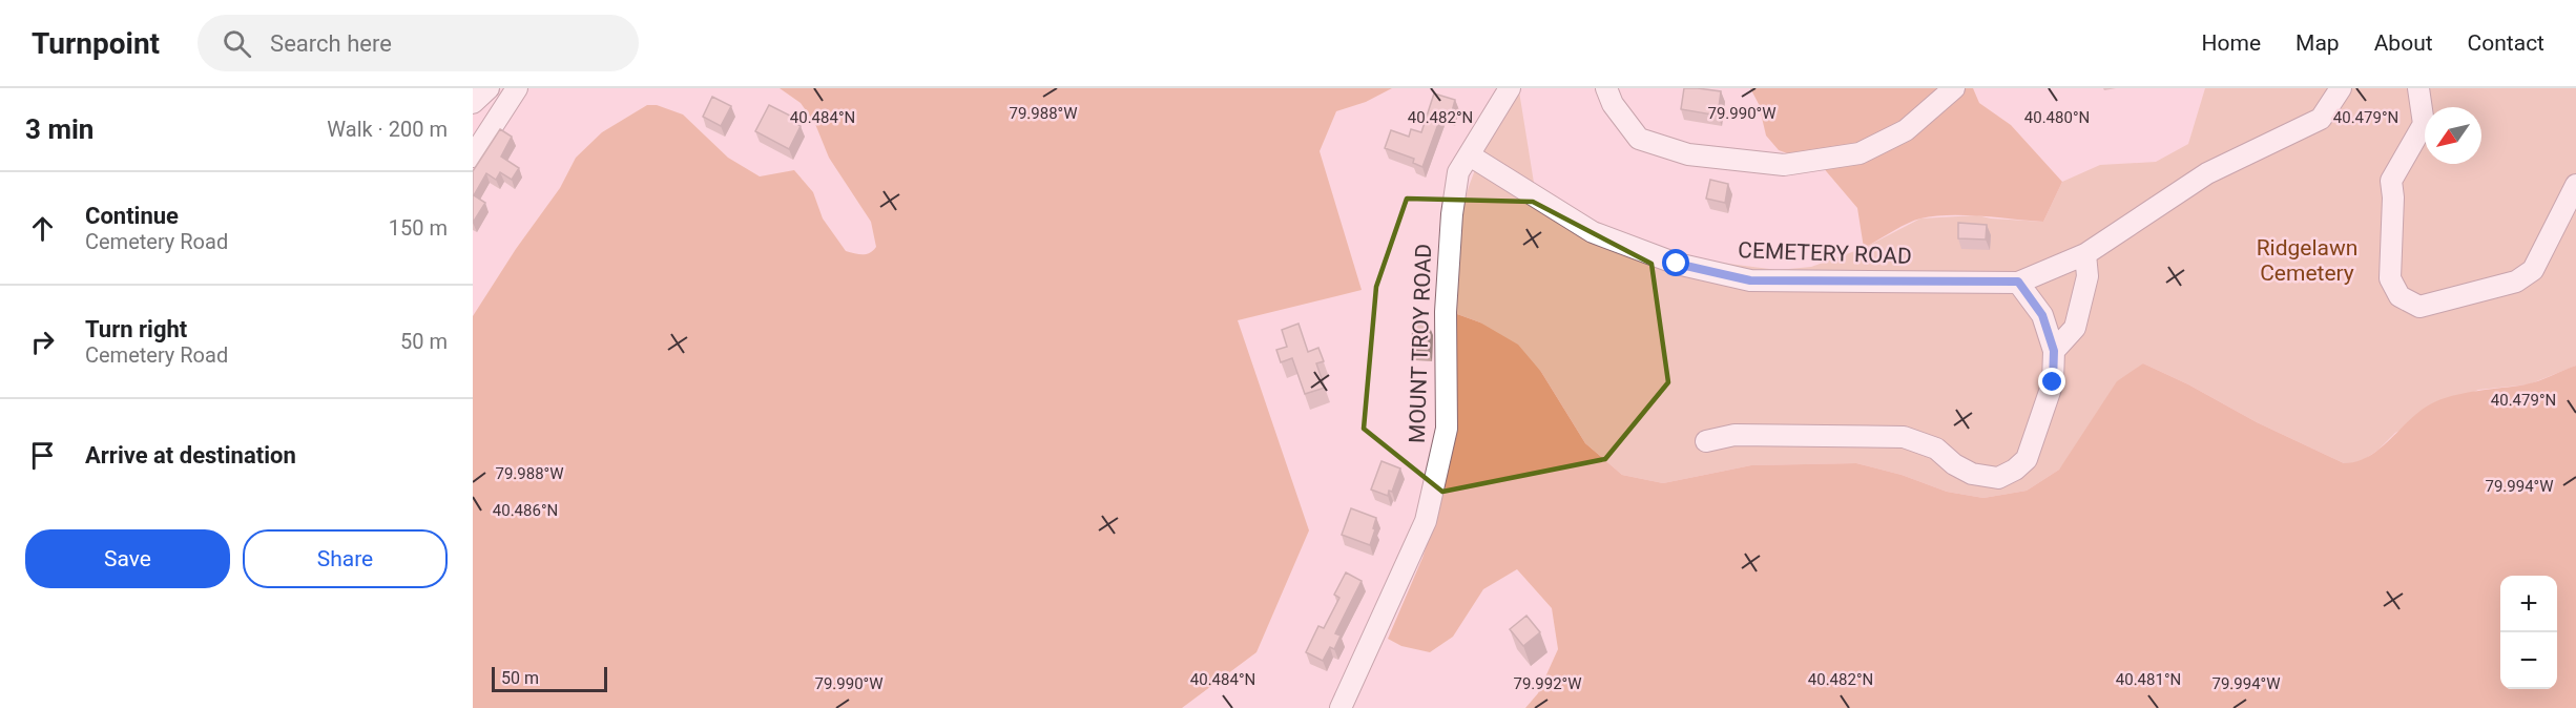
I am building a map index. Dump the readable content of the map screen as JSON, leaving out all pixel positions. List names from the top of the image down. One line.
{"streets":{"street":["CEMETERY ROAD","MOUNT TROY ROAD"]},"crossings":[["CEMETERY ROAD","MOUNT TROY ROAD"]],"parks":["Ridgelawn Cemetery"],"scale_bar":"50 m","north":"bottom left","page":{"header":"Turnpoint","search":"Search here","nav":["Home","Map","About","Contact"],"heading":["3 min","Walk · 200 m"],"list":[["Continue","Cemetery Road","150 m"],["Turn right","Cemetery Road","50 m"],"Arrive at destination"],"buttons":["Save","Share"],"map_buttons":["+","−"],"scale":"50 m"},"coordinates":["79.988°W","79.990°W","40.484°N","40.482°N","40.480°N","40.479°N","79.994°W","40.486°N","40.481°N","79.992°W"]}
